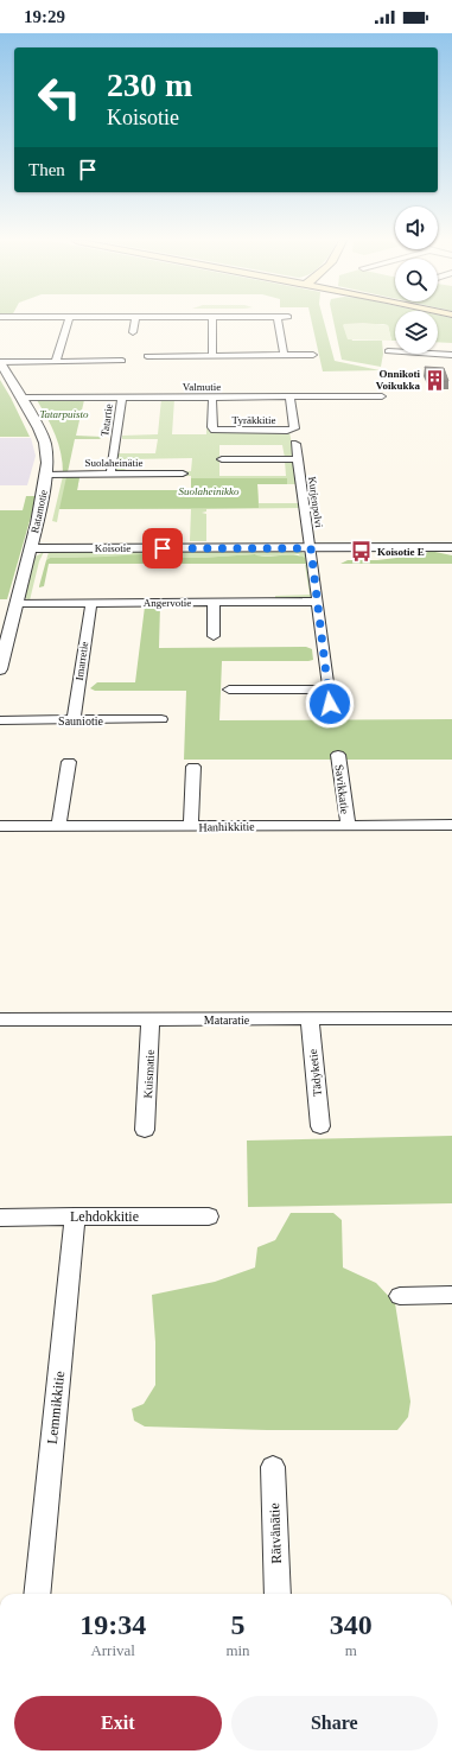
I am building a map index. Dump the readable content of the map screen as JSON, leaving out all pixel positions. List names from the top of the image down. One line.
{"streets":{"street":["Valmutie","Tatartie","Tyräkkitie","Suolaheinätie","Kurjenpolvi","Ratamotie","Koisotie","Angervotie","Imarretie","Sauniotie","Savikkatie","Hanhikkitie","Mataratie","Tädyketie","Kuismatie","Lehdokkitie","Lemmikkitie","Rätvänätie"]},"crossings":[["Valmutie","Tatartie"],["Valmutie","Tyräkkitie"],["Valmutie","Ratamotie"],["Tatartie","Suolaheinätie"],["Suolaheinätie","Ratamotie"],["Kurjenpolvi","Koisotie"],["Kurjenpolvi","Angervotie"],["Ratamotie","Koisotie"],["Ratamotie","Angervotie"],["Angervotie","Imarretie"],["Imarretie","Sauniotie"],["Savikkatie","Hanhikkitie"],["Mataratie","Tädyketie"],["Mataratie","Kuismatie"],["Lehdokkitie","Lemmikkitie"]],"parks":["Tatarpuisto","Suolaheinikko"],"places":{"building":["Onnikoti Voikukka"],"bus stop":["Koisotie E"]},"page":{"status":"19:29","turn":["230 m","Koisotie"],"then":"Then","eta":["19:34","Arrival","5","min","340","m"],"buttons":["Exit","Share"]}}
